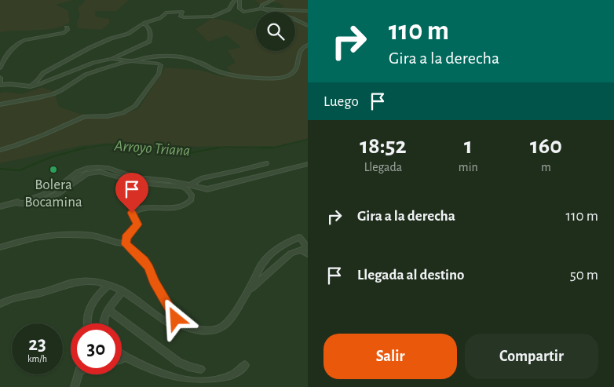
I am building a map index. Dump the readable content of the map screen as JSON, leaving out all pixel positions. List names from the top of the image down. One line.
{"water":["Arroyo Triana"],"places":["Bolera Bocamina"],"page":{"turn":["110 m","Gira a la derecha"],"then":"Luego","eta":["18:52","Llegada","1","min","160","m"],"list":[{"name":"Gira a la derecha","value":"110 m"},{"name":"Llegada al destino","value":"50 m"}],"speed":"23 km/h","limit":"30","buttons":["Salir","Compartir"]}}
